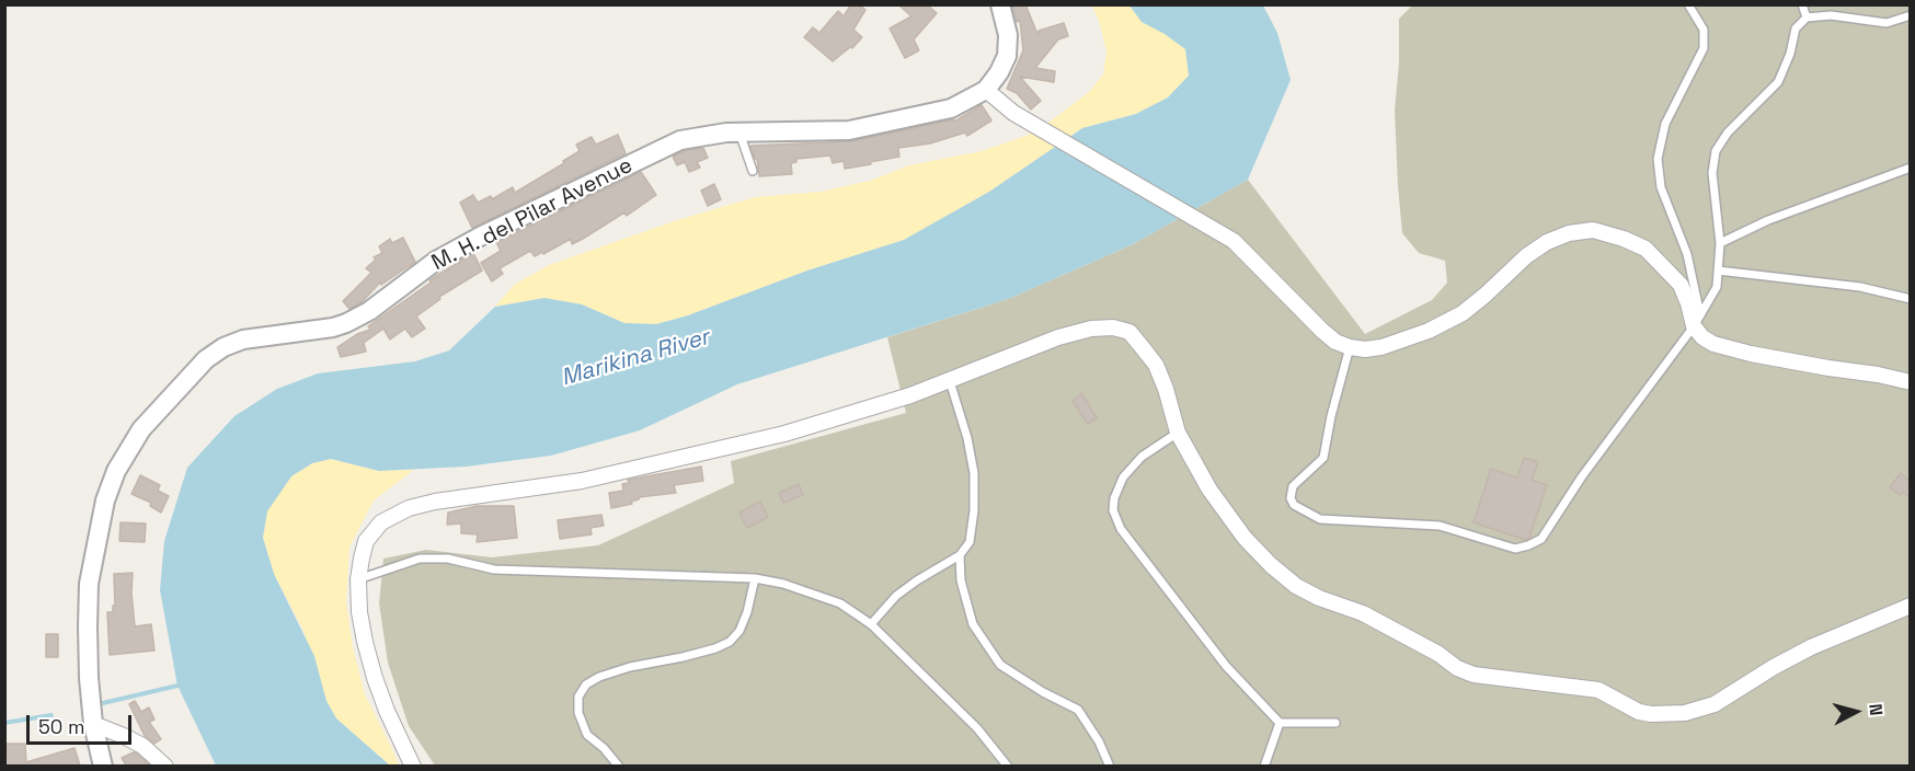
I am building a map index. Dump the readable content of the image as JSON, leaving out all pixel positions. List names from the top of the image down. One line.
{"streets":{"street":["M. H. del Pilar Avenue"]},"water":["Marikina River"],"scale_bar":"50 m","north":"right"}
